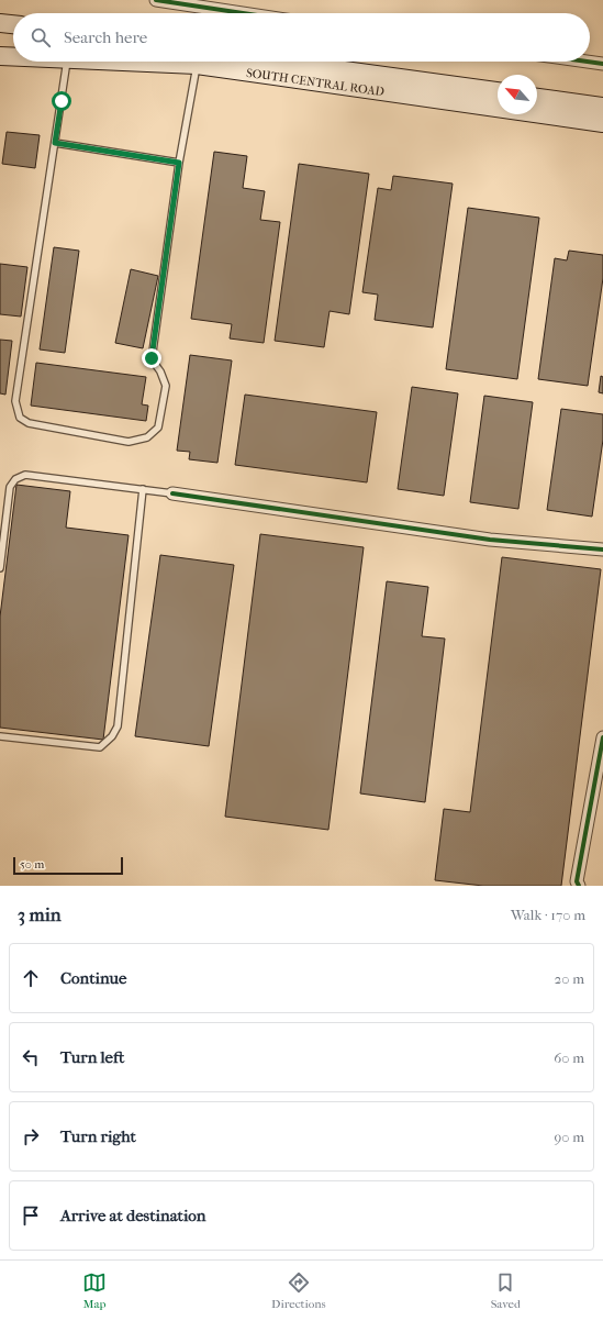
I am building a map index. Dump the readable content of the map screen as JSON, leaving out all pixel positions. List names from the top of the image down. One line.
{"streets":{"main road":["SOUTH CENTRAL ROAD"]},"scale_bar":"50 m","north":"top left","page":{"search":"Search here","scale":"50 m","heading":["3 min","Walk · 170 m"],"list":[["Continue","20 m"],["Turn left","60 m"],["Turn right","90 m"],"Arrive at destination"],"nav":["Map","Directions","Saved"]}}
